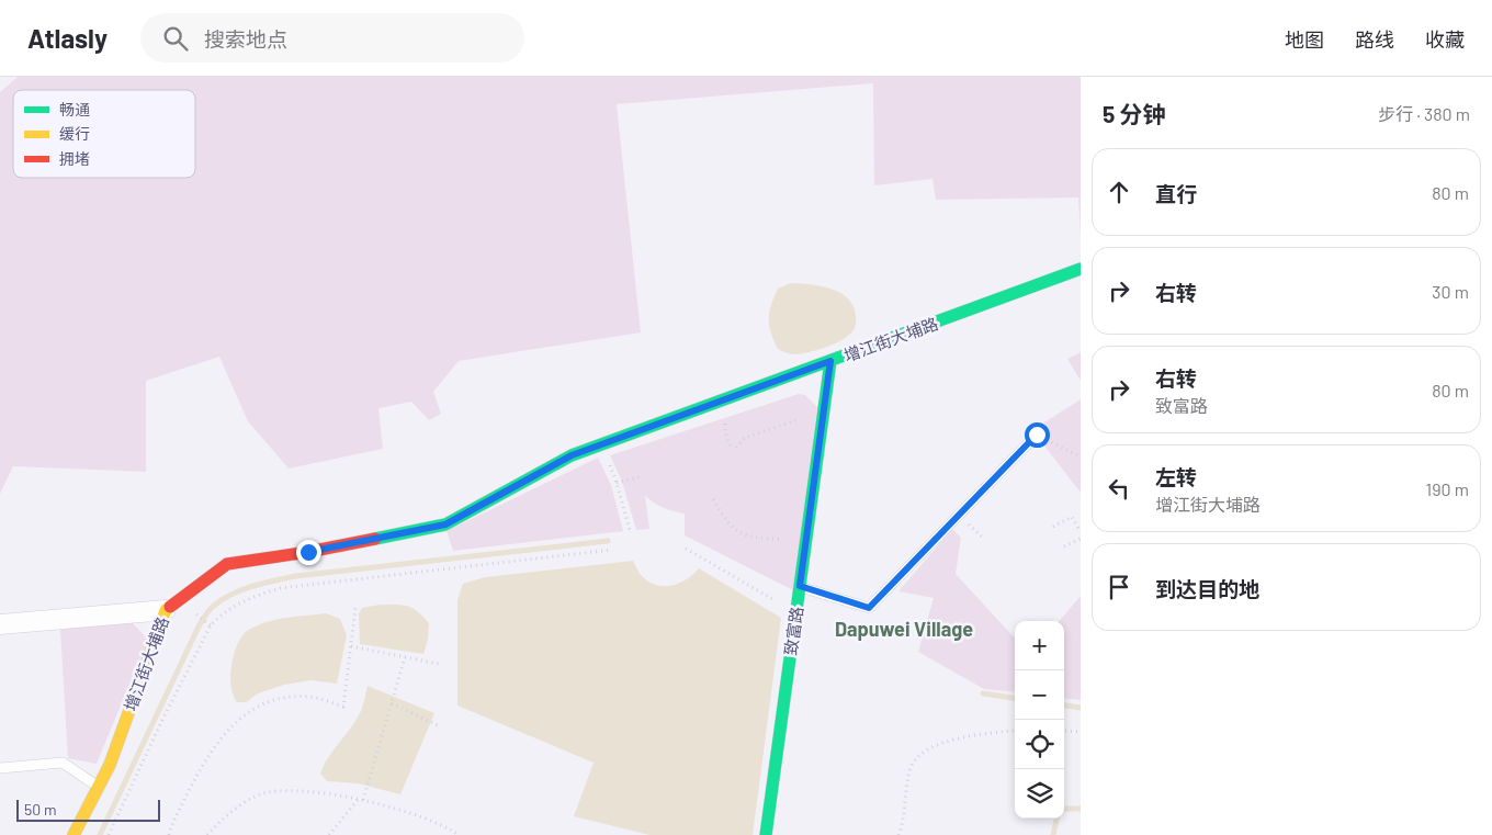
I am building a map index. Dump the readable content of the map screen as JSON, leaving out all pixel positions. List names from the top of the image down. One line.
{"streets":{"street":["增江街大埔路","致富路"]},"crossings":[["增江街大埔路","致富路"]],"districts":["Dapuwei Village"],"legend":["畅通","缓行","拥堵"],"scale_bar":"50 m","page":{"header":"Atlasly","search":"搜索地点","nav":["地图","路线","收藏"],"heading":["5 分钟","步行 · 380 m"],"list":[["直行","80 m"],["右转","30 m"],["右转","致富路","80 m"],["左转","增江街大埔路","190 m"],"到达目的地"],"map_buttons":["+","−"],"scale":"50 m"}}
